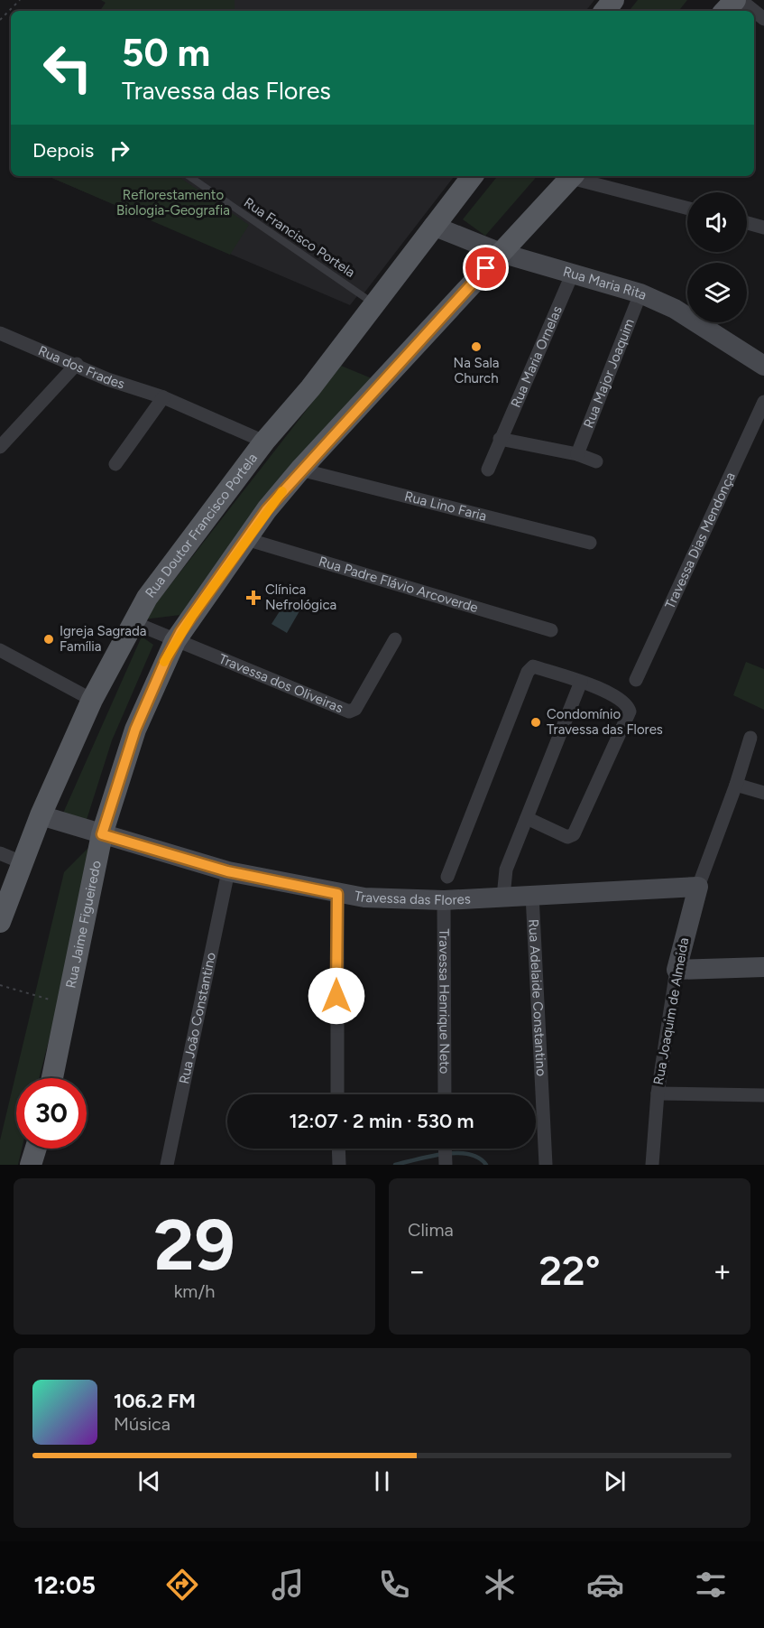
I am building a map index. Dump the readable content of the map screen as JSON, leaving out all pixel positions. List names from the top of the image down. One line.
{"streets":{"main road":["Rua Doutor Francisco Portela","Rua Jaime Figueiredo"],"street":["Rua Maria Rita","Rua Maria Ornelas","Rua dos Frades","Rua Major Joaquim","Rua Lino Faria","Travessa Dias Mendonça","Rua Padre Flávio Arcoverde","Travessa dos Oliveiras","Travessa das Flores","Rua Adelaide Constantino","Travessa Henrique Neto","Rua Joaquim de Almeida","Rua João Constantino"],"lane":["Rua Francisco Portela"]},"crossings":[["Rua Francisco Portela","Rua Doutor Francisco Portela"],["Rua Maria Rita","Rua Maria Ornelas"],["Rua Maria Rita","Rua Major Joaquim"],["Rua Maria Rita","Rua Doutor Francisco Portela"],["Rua Maria Rita","Rua Jaime Figueiredo"],["Rua dos Frades","Rua Doutor Francisco Portela"],["Rua Lino Faria","Rua Jaime Figueiredo"],["Rua Doutor Francisco Portela","Travessa dos Oliveiras"],["Rua Doutor Francisco Portela","Travessa das Flores"],["Rua Padre Flávio Arcoverde","Rua Jaime Figueiredo"],["Travessa dos Oliveiras","Rua Jaime Figueiredo"],["Travessa das Flores","Rua Jaime Figueiredo"],["Travessa das Flores","Rua Adelaide Constantino"],["Travessa das Flores","Travessa Henrique Neto"],["Travessa das Flores","Rua Joaquim de Almeida"],["Travessa das Flores","Rua João Constantino"]],"parks":["Reflorestamento Biologia-Geografia"],"places":{"other":["Na Sala Church","Igreja Sagrada Família","Condomínio Travessa das Flores"],"health":["Clínica Nefrológica"]},"page":{"turn":["50 m","Travessa das Flores"],"then":"Depois","limit":"30","trip":"12:07 · 2 min · 530 m","tile":[["29","km/h"],"Clima"],"heat":["−","22°","+"],"song":["106.2 FM","Música"],"tabs":"12:05"}}
